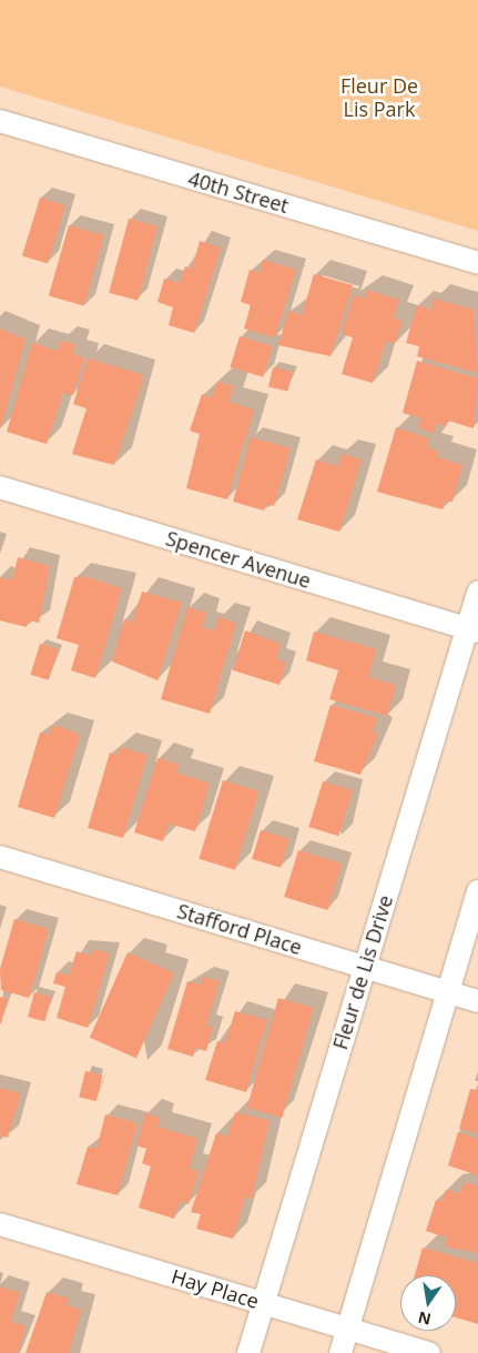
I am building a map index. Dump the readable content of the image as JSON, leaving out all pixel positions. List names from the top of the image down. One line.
{"streets":{"street":["40th Street","Spencer Avenue","Stafford Place","Fleur de Lis Drive","Hay Place"]},"crossings":[["Spencer Avenue","Fleur de Lis Drive"],["Stafford Place","Fleur de Lis Drive"],["Fleur de Lis Drive","Hay Place"]],"parks":["Fleur De Lis Park"],"north":"bottom"}
